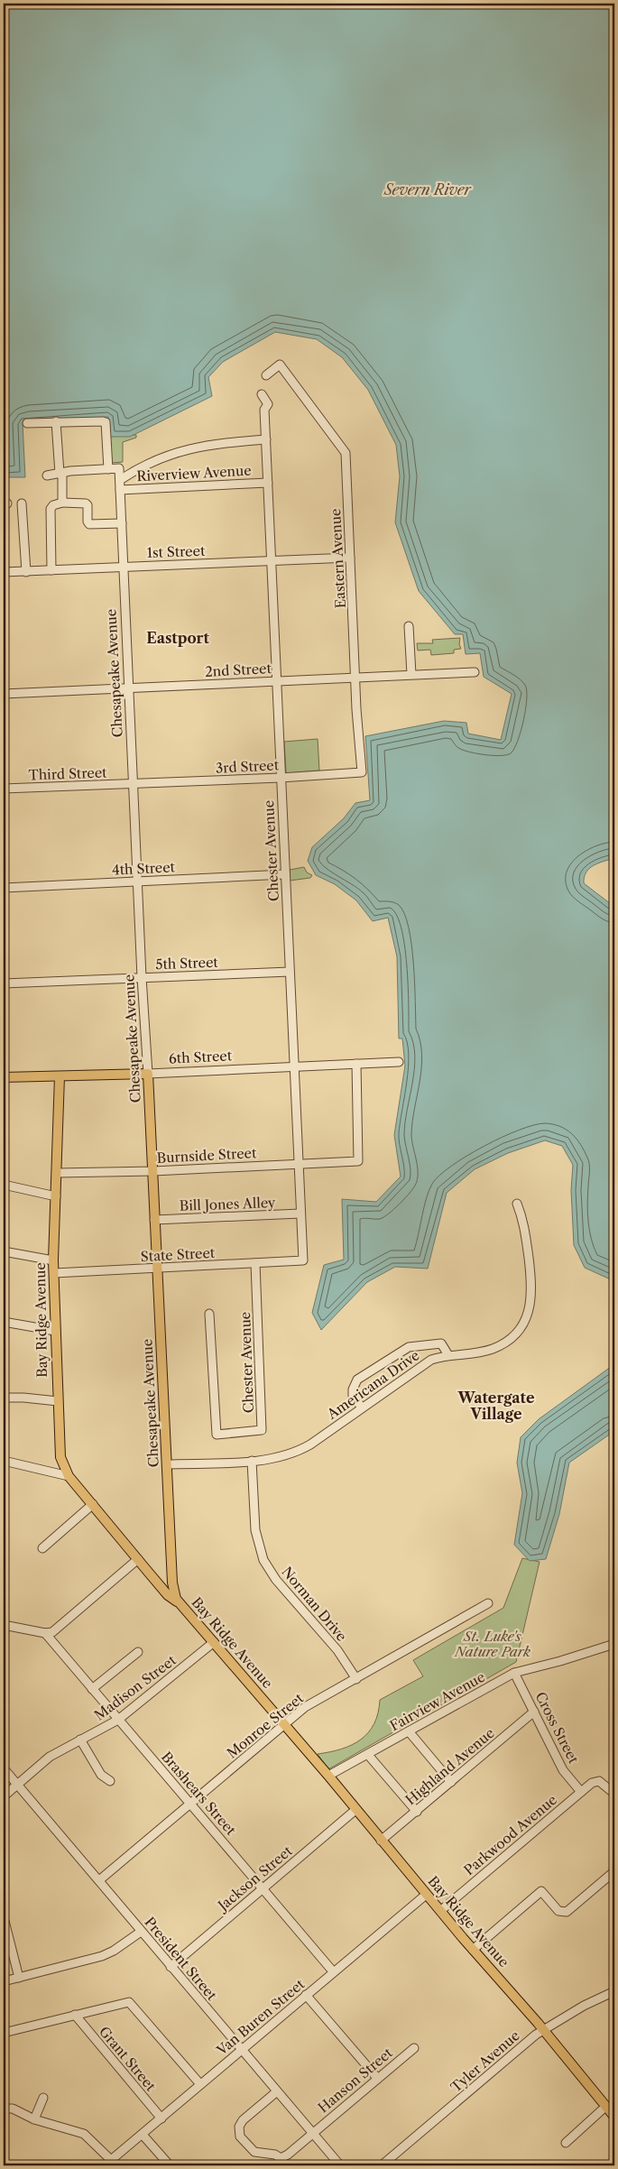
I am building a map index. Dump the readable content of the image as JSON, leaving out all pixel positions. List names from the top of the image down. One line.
{"streets":{"main road":["Chesapeake Avenue","6th Street","Bay Ridge Avenue"],"street":["Riverview Avenue","1st Street","Eastern Avenue","2nd Street","3rd Street","Third Street","Chester Avenue","4th Street","5th Street","Burnside Street","Bill Jones Alley","State Street","Americana Drive","Norman Drive","Madison Street","Fairview Avenue","Monroe Street","Cross Street","Highland Avenue","Brashears Street","Parkwood Avenue","Jackson Street","President Street","Van Buren Street","Grant Street","Tyler Avenue","Hanson Street"]},"crossings":[["Riverview Avenue","Chesapeake Avenue"],["Riverview Avenue","Chester Avenue"],["1st Street","Eastern Avenue"],["1st Street","Chesapeake Avenue"],["1st Street","Chester Avenue"],["Eastern Avenue","2nd Street"],["Eastern Avenue","3rd Street"],["2nd Street","Chesapeake Avenue"],["2nd Street","Chester Avenue"],["Chesapeake Avenue","3rd Street"],["Chesapeake Avenue","Third Street"],["Chesapeake Avenue","4th Street"],["Chesapeake Avenue","5th Street"],["Chesapeake Avenue","6th Street"],["Chesapeake Avenue","Burnside Street"],["Chesapeake Avenue","Bill Jones Alley"],["Chesapeake Avenue","State Street"],["Chesapeake Avenue","Bay Ridge Avenue"],["Chesapeake Avenue","Americana Drive"],["3rd Street","Third Street"],["3rd Street","Chester Avenue"],["Chester Avenue","4th Street"],["Chester Avenue","5th Street"],["Chester Avenue","6th Street"],["Chester Avenue","Burnside Street"],["Chester Avenue","Bill Jones Alley"],["Chester Avenue","State Street"],["6th Street","Burnside Street"],["6th Street","Bay Ridge Avenue"],["Burnside Street","Bay Ridge Avenue"],["State Street","Bay Ridge Avenue"],["Bay Ridge Avenue","Madison Street"],["Bay Ridge Avenue","Fairview Avenue"],["Bay Ridge Avenue","Monroe Street"],["Bay Ridge Avenue","Highland Avenue"],["Bay Ridge Avenue","Parkwood Avenue"],["Bay Ridge Avenue","Jackson Street"],["Bay Ridge Avenue","Van Buren Street"],["Bay Ridge Avenue","Tyler Avenue"],["Americana Drive","Norman Drive"],["Norman Drive","Monroe Street"],["Madison Street","Brashears Street"],["Madison Street","President Street"],["Fairview Avenue","Cross Street"],["Monroe Street","Brashears Street"],["Monroe Street","President Street"],["Cross Street","Highland Avenue"],["Cross Street","Parkwood Avenue"],["Brashears Street","Jackson Street"],["Brashears Street","Van Buren Street"],["Jackson Street","President Street"],["President Street","Van Buren Street"],["President Street","Hanson Street"],["Van Buren Street","Grant Street"]],"districts":["Eastport","Watergate Village"],"water":["Severn River"],"parks":["St. Luke's Nature Park"]}
